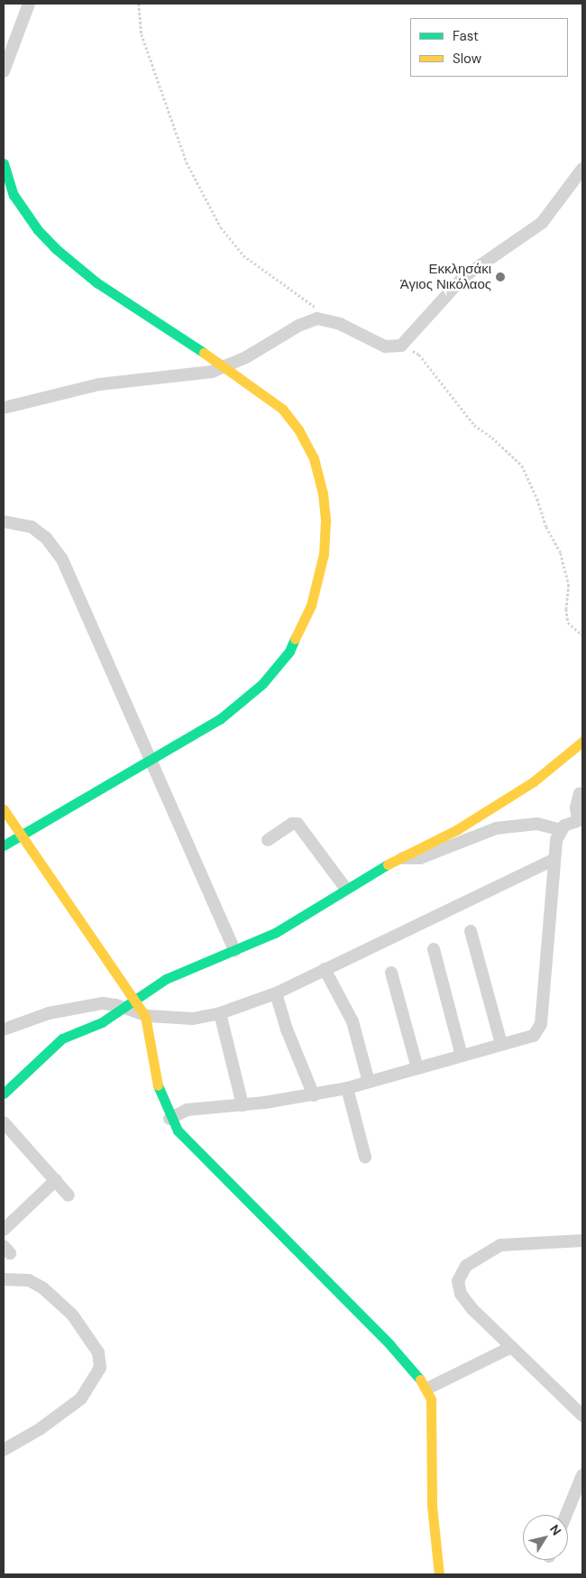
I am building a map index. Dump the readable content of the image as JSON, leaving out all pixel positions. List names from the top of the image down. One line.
{"places":["Εκκλησάκι Άγιος Νικόλαος"],"legend":["Fast","Slow"],"north":"top right"}
